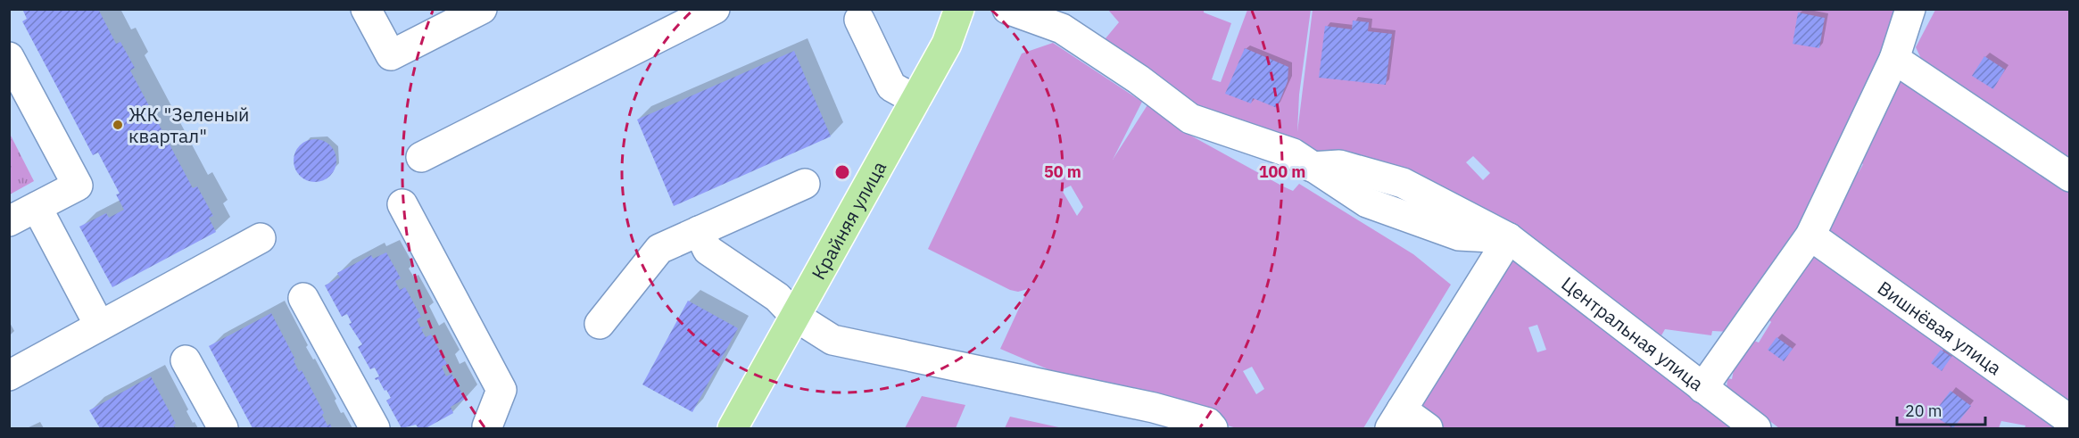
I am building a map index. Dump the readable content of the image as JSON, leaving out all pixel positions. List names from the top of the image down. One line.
{"streets":{"main road":["Крайняя улица"],"street":["Вишнёвая улица","Центральная улица"]},"places":["ЖК \"Зеленый квартал\""],"scale_bar":"20 m","rings":["50 m","100 m"]}
